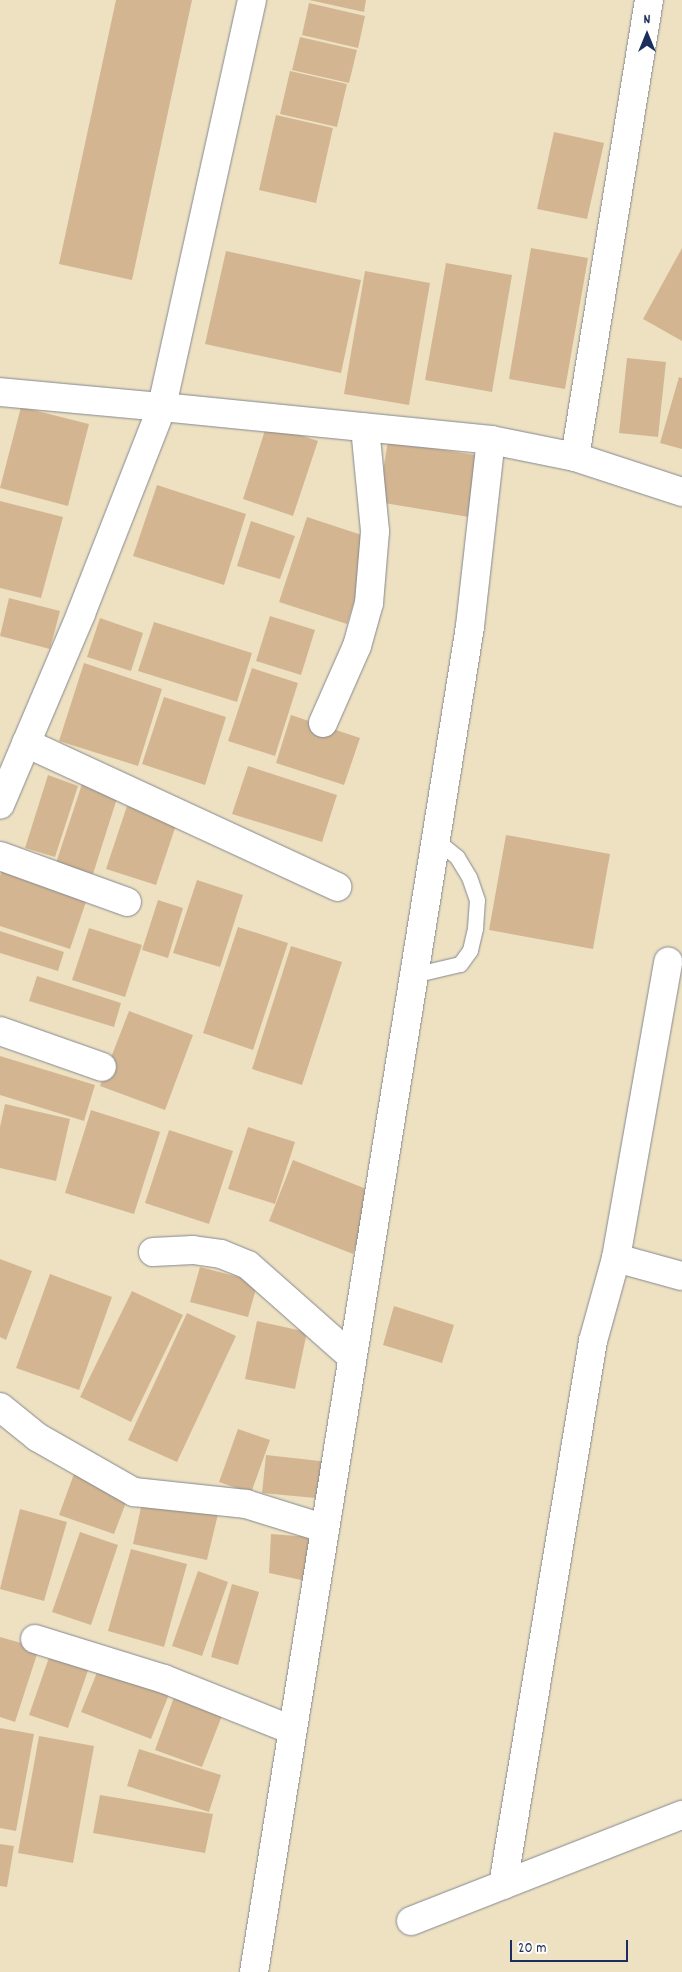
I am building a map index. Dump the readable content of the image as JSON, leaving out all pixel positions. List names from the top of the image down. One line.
{"scale_bar":"20 m","north":"top"}
